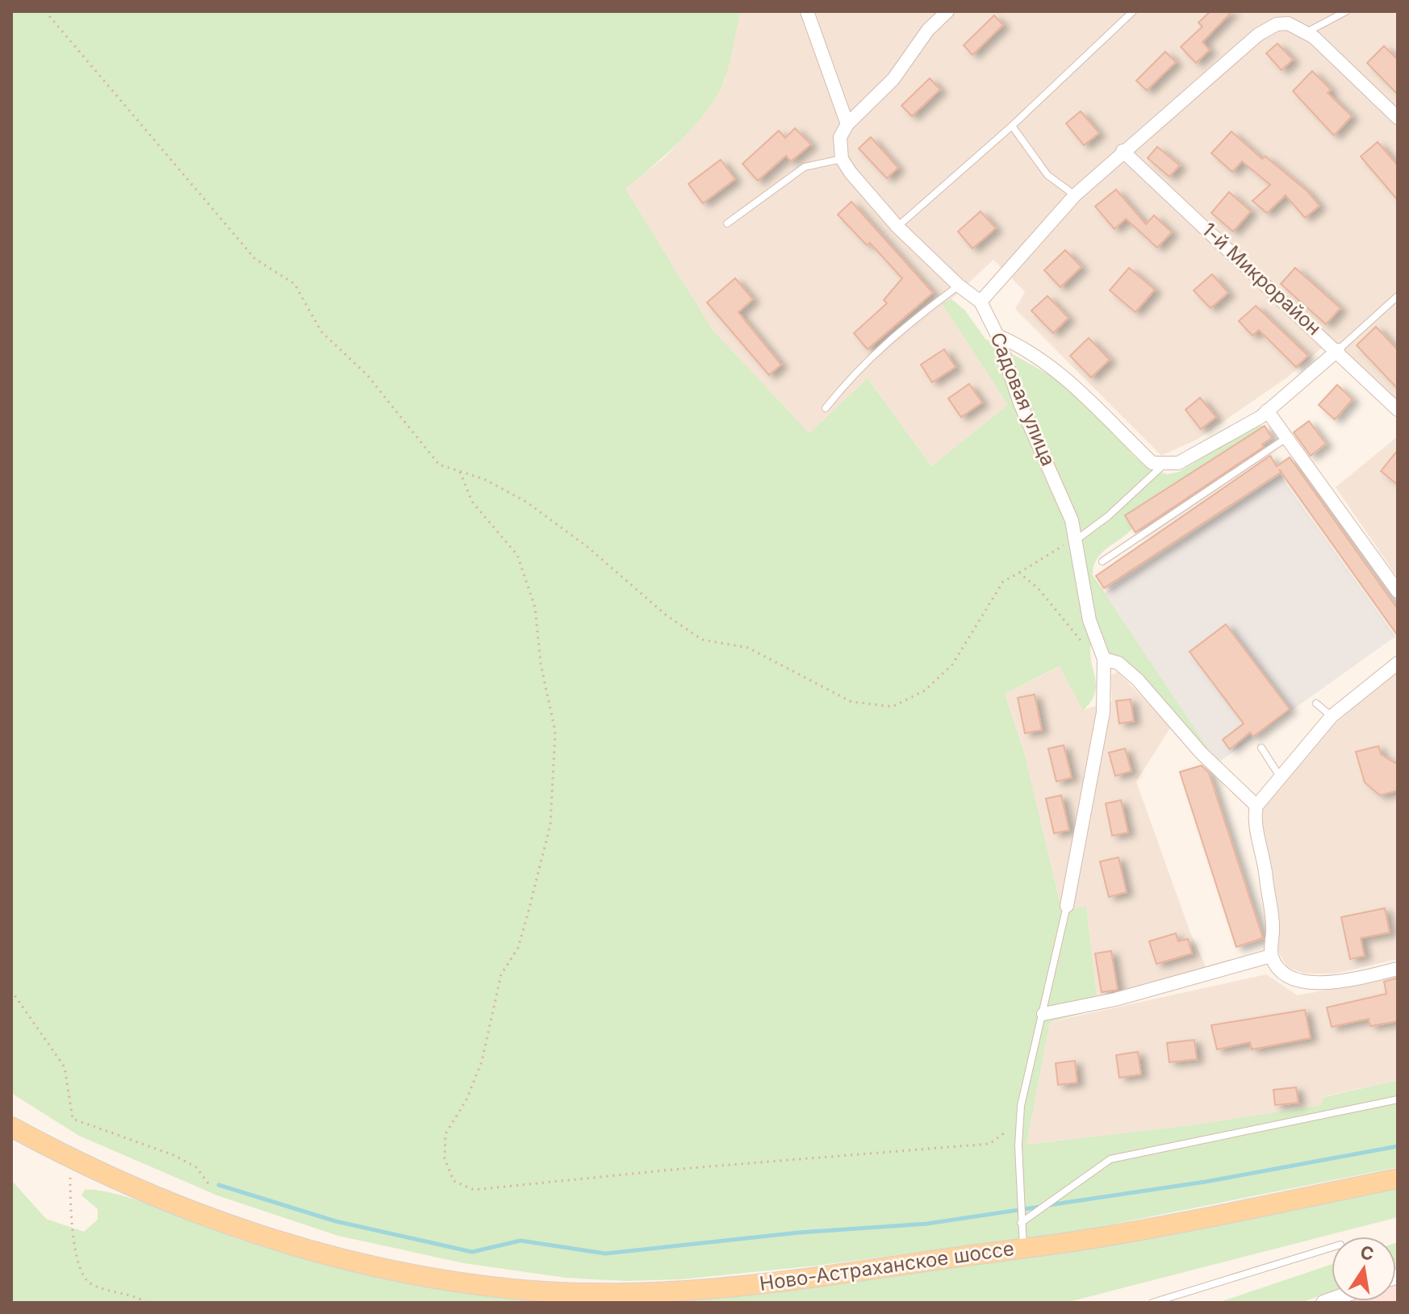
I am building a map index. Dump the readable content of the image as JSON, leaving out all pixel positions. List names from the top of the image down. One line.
{"streets":{"main road":["Ново-Астраханское шоссе"],"street":["1-й Микрорайон","Садовая улица"]},"north":"top"}
